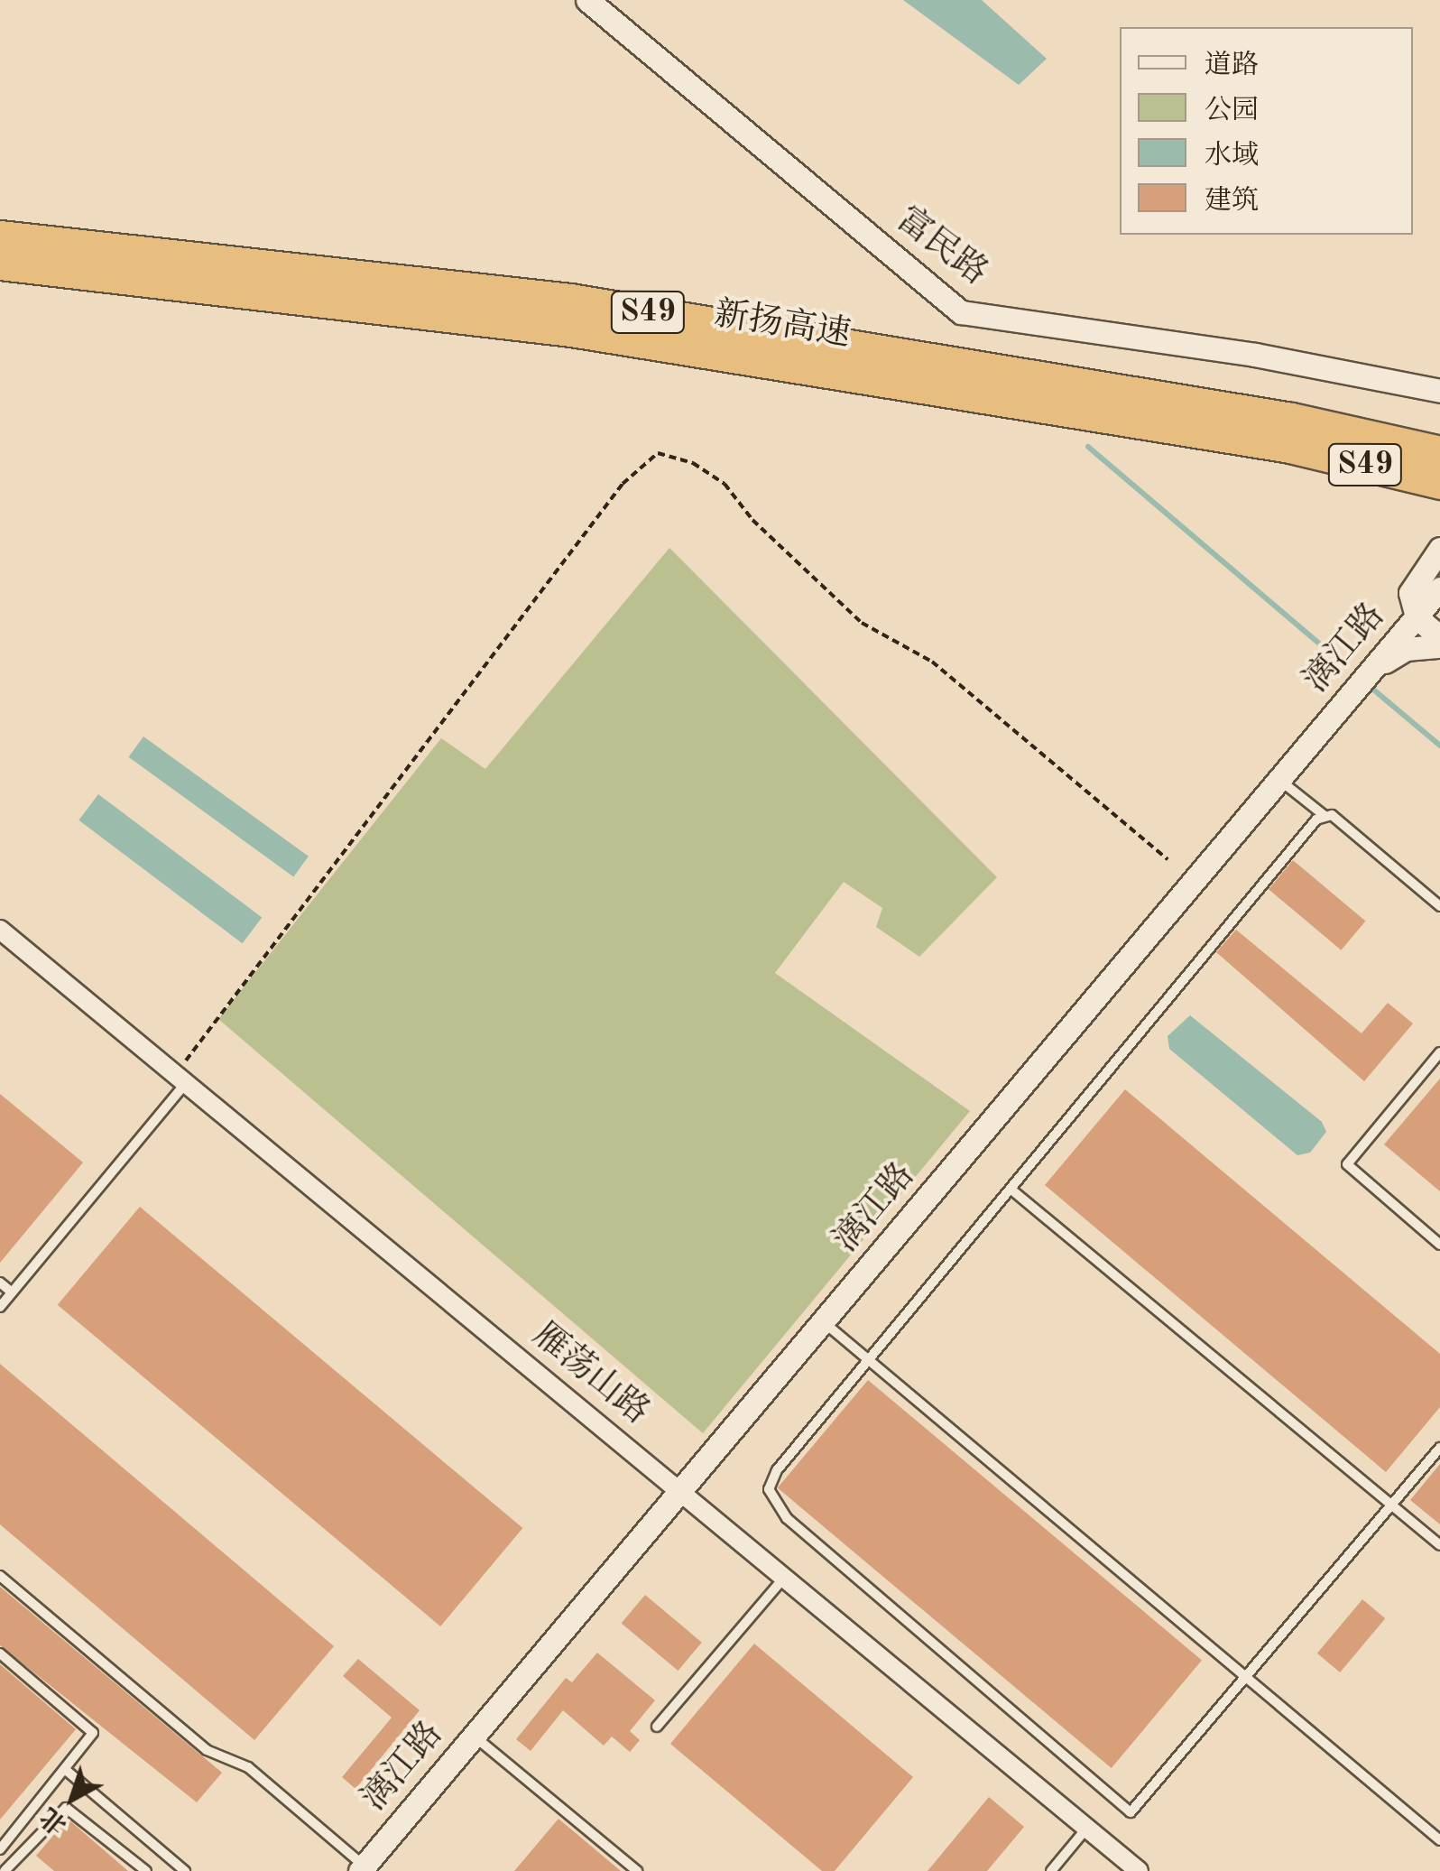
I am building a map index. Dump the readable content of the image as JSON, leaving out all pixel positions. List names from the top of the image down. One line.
{"streets":{"highway":["S49","新扬高速"],"street":["富民路","漓江路","雁荡山路"]},"crossings":[["漓江路","雁荡山路"]],"legend":["道路","公园","水域","建筑"],"north":"bottom left"}
